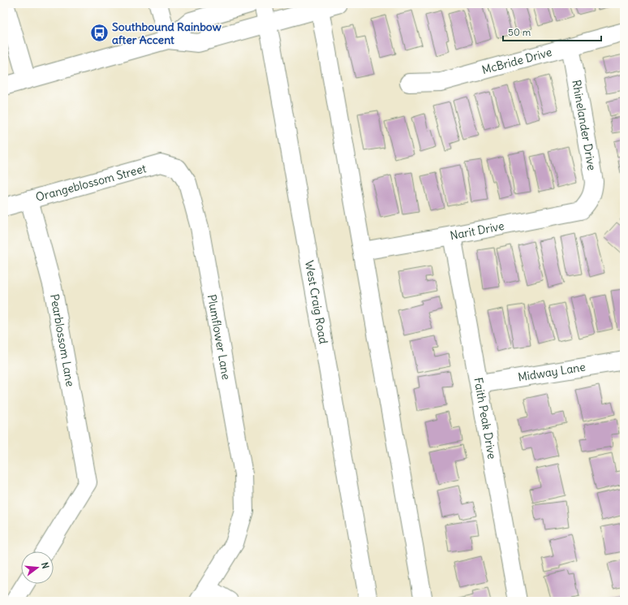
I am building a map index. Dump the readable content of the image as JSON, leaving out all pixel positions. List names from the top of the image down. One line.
{"streets":{"street":["McBride Drive","Rhinelander Drive","Orangeblossom Street","Narit Drive","West Craig Road","Plumflower Lane","Pearblossom Lane","Midway Lane","Faith Peak Drive"]},"crossings":[["McBride Drive","Rhinelander Drive"],["Rhinelander Drive","Narit Drive"],["Orangeblossom Street","Plumflower Lane"],["Orangeblossom Street","Pearblossom Lane"],["Narit Drive","Faith Peak Drive"],["Midway Lane","Faith Peak Drive"]],"places":{"bus stop":["Southbound Rainbow after Accent"]},"scale_bar":"50 m","north":"right"}
